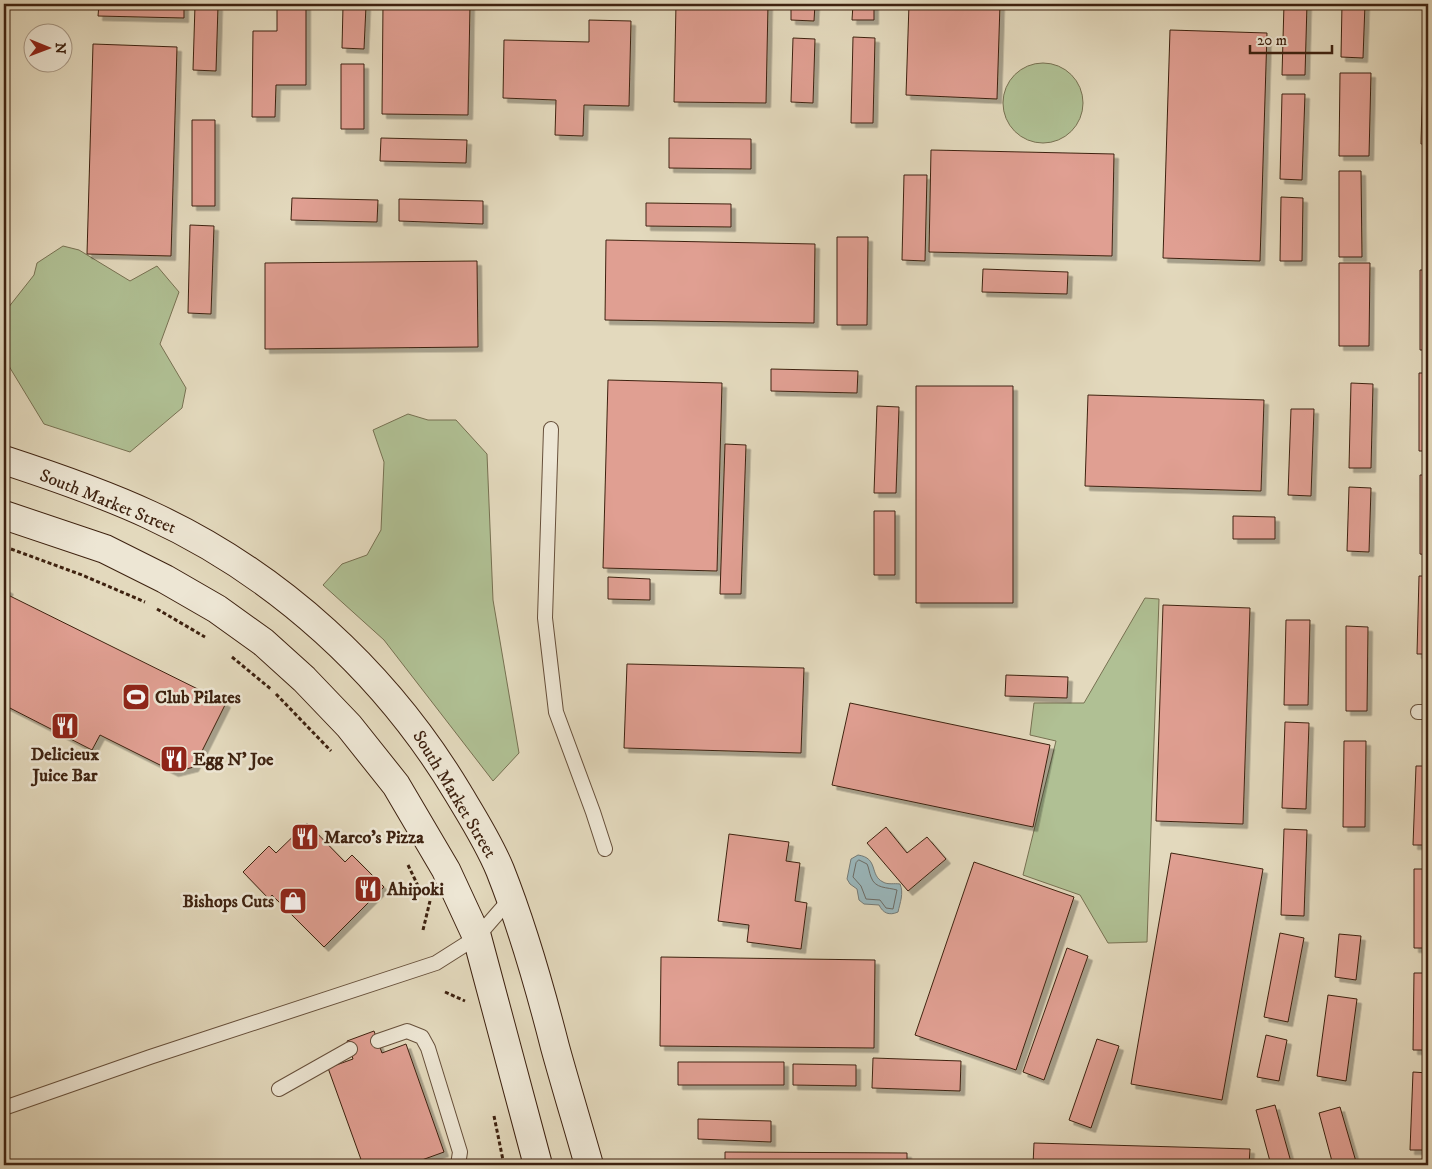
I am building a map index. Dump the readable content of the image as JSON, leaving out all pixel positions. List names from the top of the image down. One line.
{"streets":{"street":["South Market Street"]},"places":{"sports":["Club Pilates"],"restaurant":["Delicieux Juice Bar","Egg N' Joe","Marco's Pizza","Ahipoki"],"shop":["Bishops Cuts"]},"scale_bar":"20 m","north":"right"}
